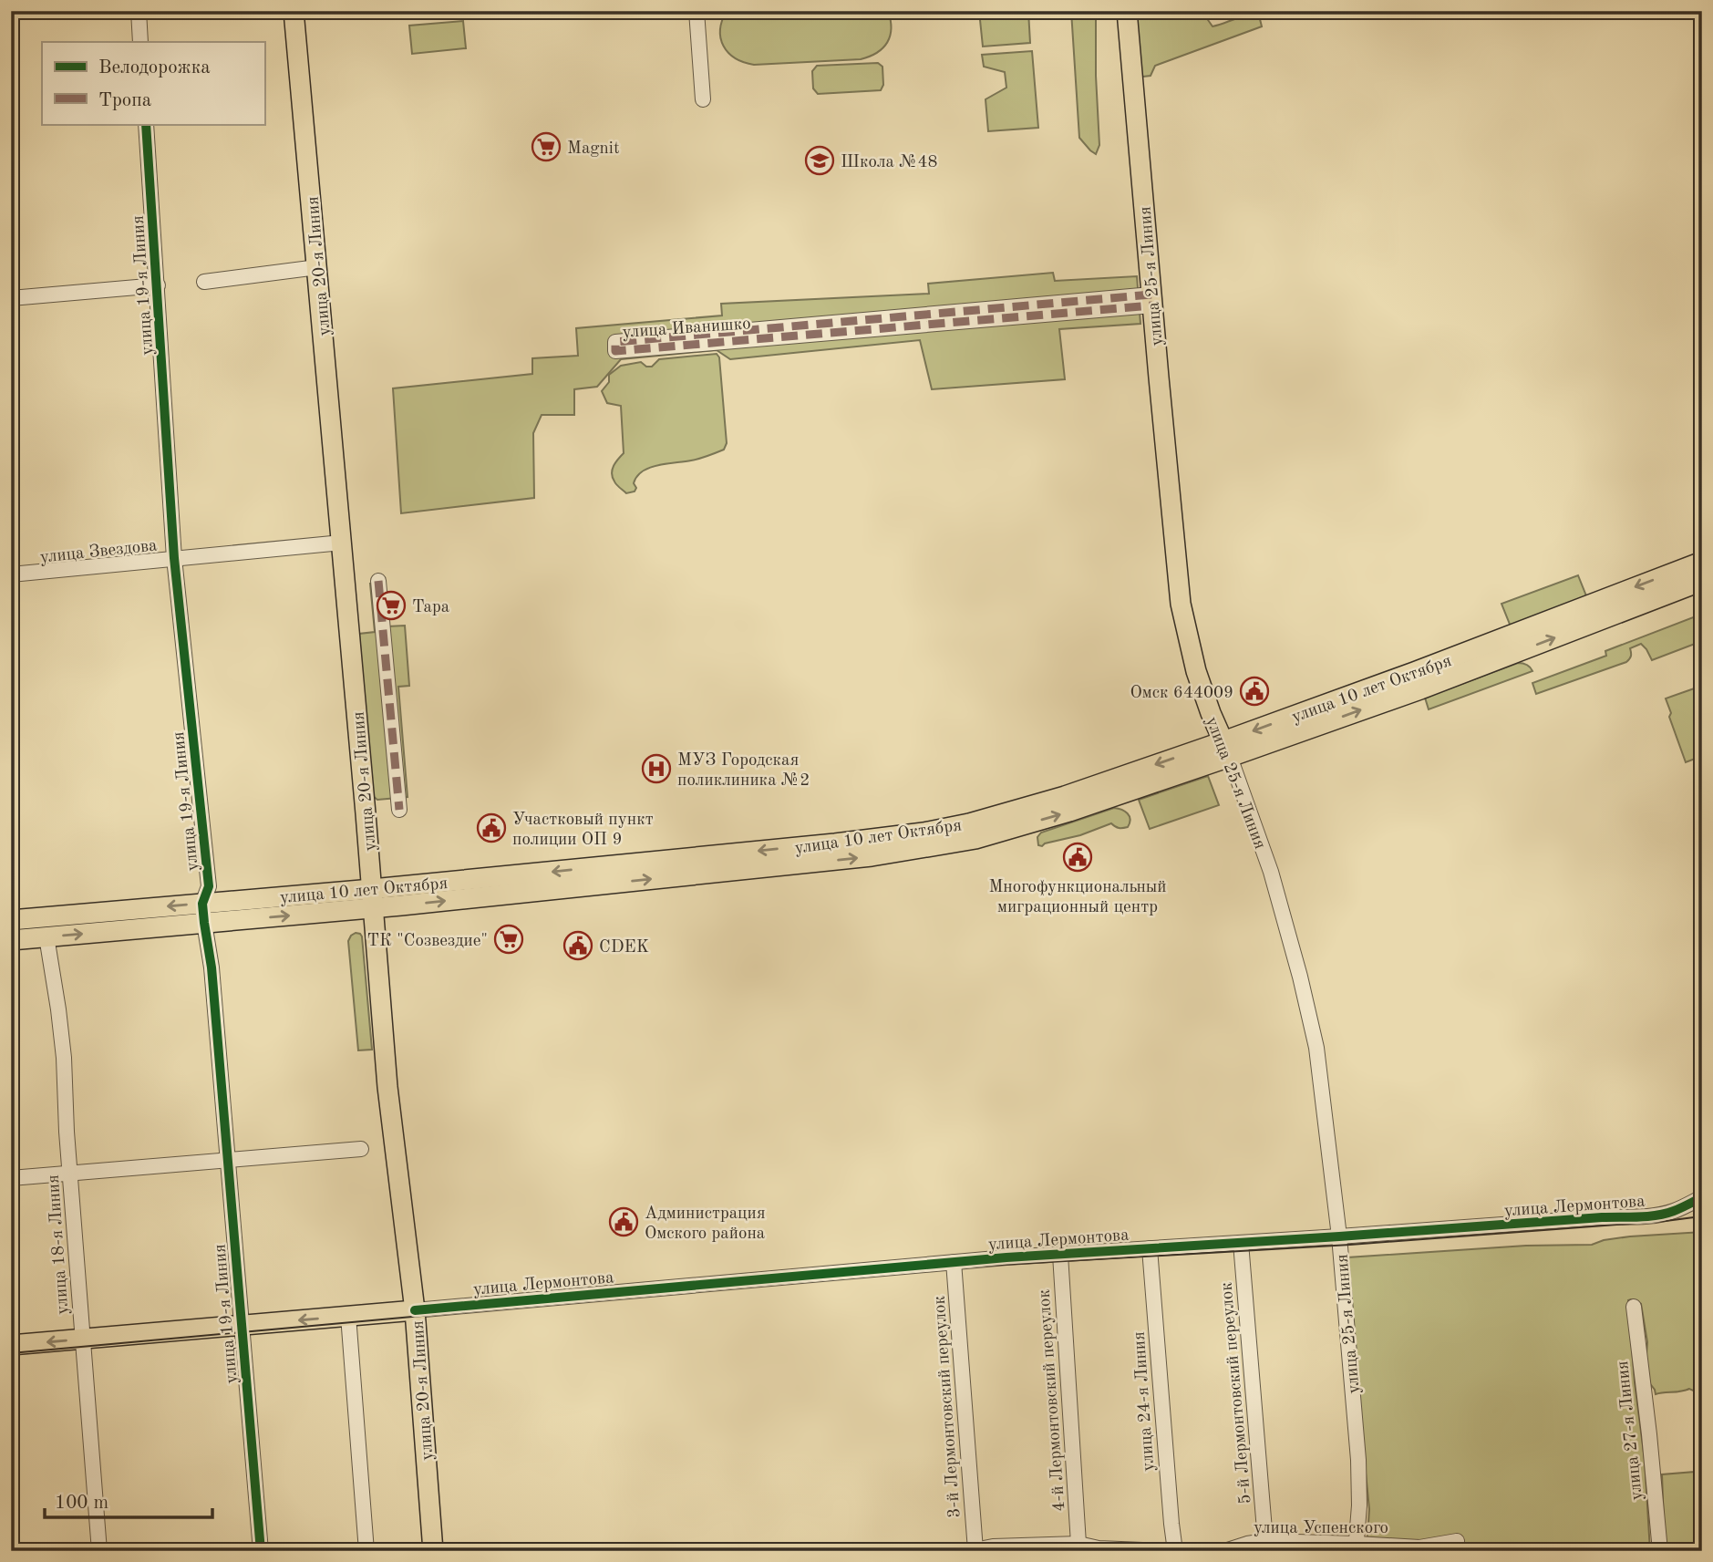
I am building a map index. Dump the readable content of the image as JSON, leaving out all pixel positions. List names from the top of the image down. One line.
{"streets":{"main road":["улица 20-я Линия","улица 25-я Линия","улица 10 лет Октября","улица Лермонтова"],"street":["улица 19-я Линия","улица Иванишко","улица Звездова","улица 18-я Линия","5-й Лермонтовский переулок","4-й Лермонтовский переулок","улица 24-я Линия","3-й Лермонтовский переулок","улица 27-я Линия","улица Успенского"]},"crossings":[["улица 20-я Линия","улица Звездова"],["улица 20-я Линия","улица 10 лет Октября"],["улица 20-я Линия","улица Лермонтова"],["улица 25-я Линия","улица Иванишко"],["улица 25-я Линия","улица 10 лет Октября"],["улица 25-я Линия","улица Лермонтова"],["улица 25-я Линия","улица Успенского"],["улица 19-я Линия","улица Звездова"],["улица 19-я Линия","улица 10 лет Октября"],["улица 19-я Линия","улица Лермонтова"],["улица 10 лет Октября","улица 18-я Линия"],["улица Лермонтова","улица 18-я Линия"],["улица Лермонтова","5-й Лермонтовский переулок"],["улица Лермонтова","4-й Лермонтовский переулок"],["улица Лермонтова","улица 24-я Линия"],["улица Лермонтова","3-й Лермонтовский переулок"],["5-й Лермонтовский переулок","улица Успенского"]],"places":{"supermarket":["Magnit","Тара","ТК \"Созвездие\""],"school or university":["Школа №48"],"public building":["Омск 644009","Участковый пункт полиции ОП 9","Многофункциональный миграционный центр","CDEK","Администрация Омского района"],"hospital":["МУЗ Городская поликлиника №2"]},"legend":["Велодорожка","Тропа"],"scale_bar":"100 m"}
